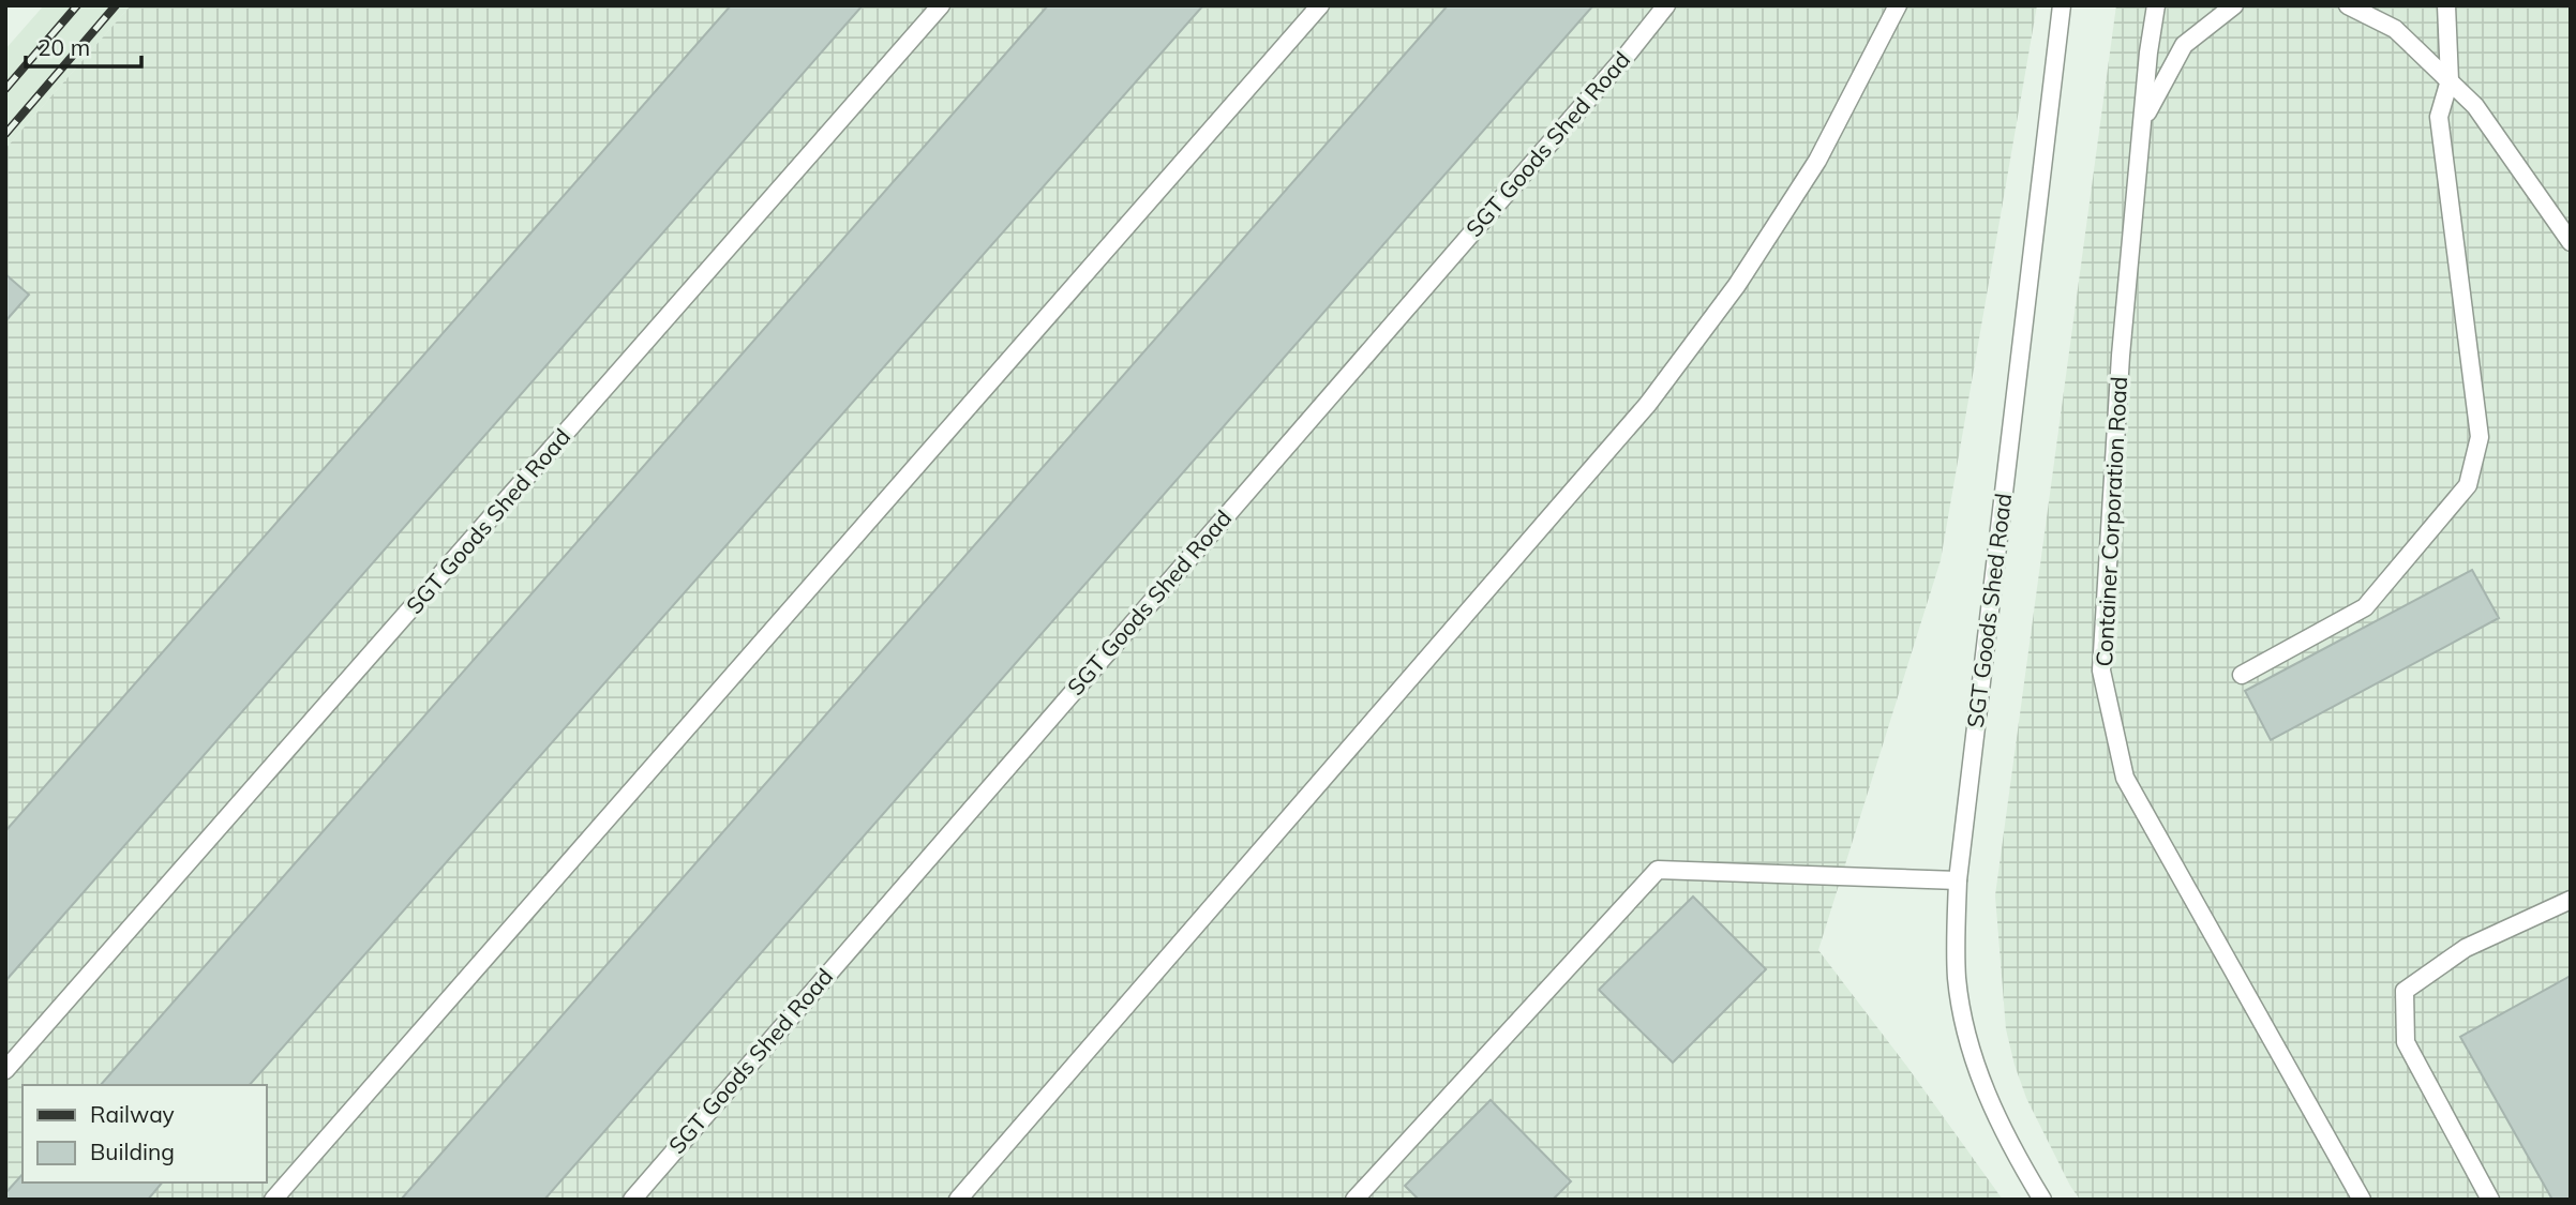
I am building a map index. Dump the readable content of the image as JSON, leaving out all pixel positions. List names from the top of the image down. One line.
{"streets":{"lane":["SGT Goods Shed Road","Container Corporation Road"]},"legend":["Railway","Building"],"scale_bar":"20 m"}
